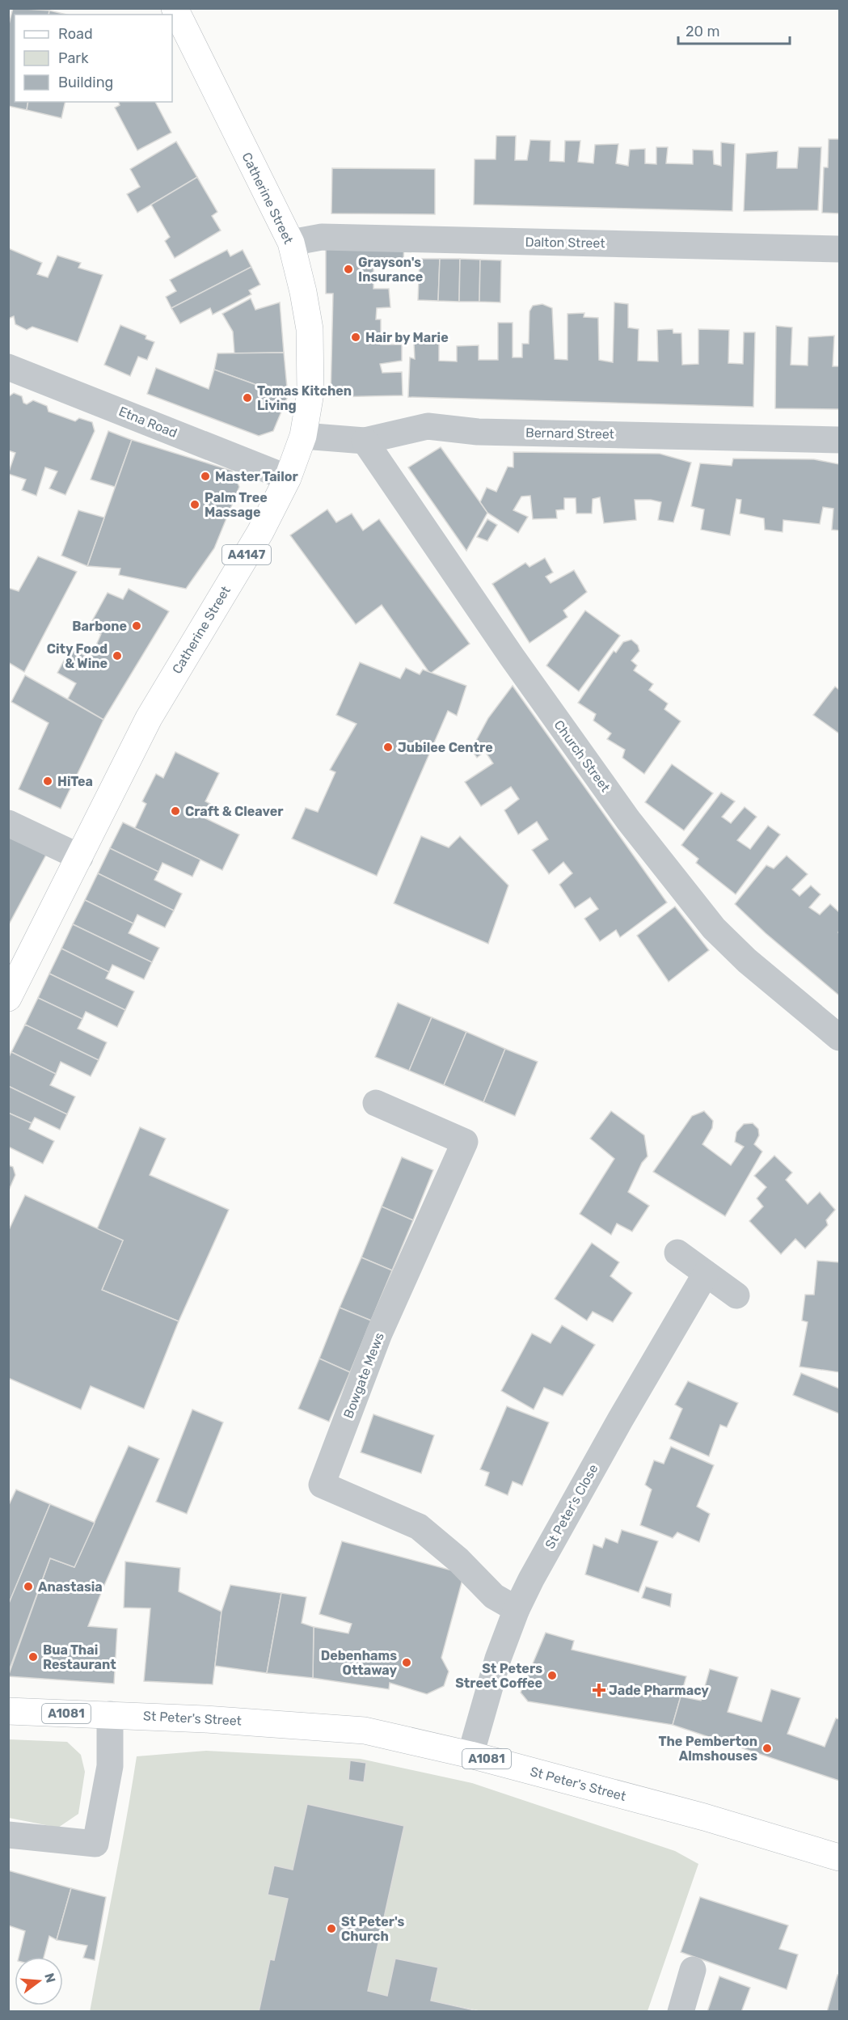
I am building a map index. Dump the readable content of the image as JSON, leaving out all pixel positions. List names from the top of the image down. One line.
{"streets":{"main road":["Catherine Street","A4147","A1081","St Peter's Street"],"street":["Dalton Street","Etna Road","Bernard Street","Church Street","Bowgate Mews","St Peter's Close"]},"crossings":[["Catherine Street","Dalton Street"],["Catherine Street","Etna Road"],["Catherine Street","Bernard Street"],["Bernard Street","Church Street"],["Bowgate Mews","St Peter's Close"],["St Peter's Close","St Peter's Street"]],"places":{"other":["Grayson's Insurance","Hair by Marie","Tomas Kitchen Living","Master Tailor","Palm Tree Massage","Barbone","City Food & Wine","Jubilee Centre","HiTea","Craft & Cleaver","Anastasia","Bua Thai Restaurant","Debenhams Ottaway","St Peters Street Coffee","The Pemberton Almshouses","St Peter's Church"],"health":["Jade Pharmacy"]},"legend":["Road","Park","Building"],"scale_bar":"20 m","north":"right"}
